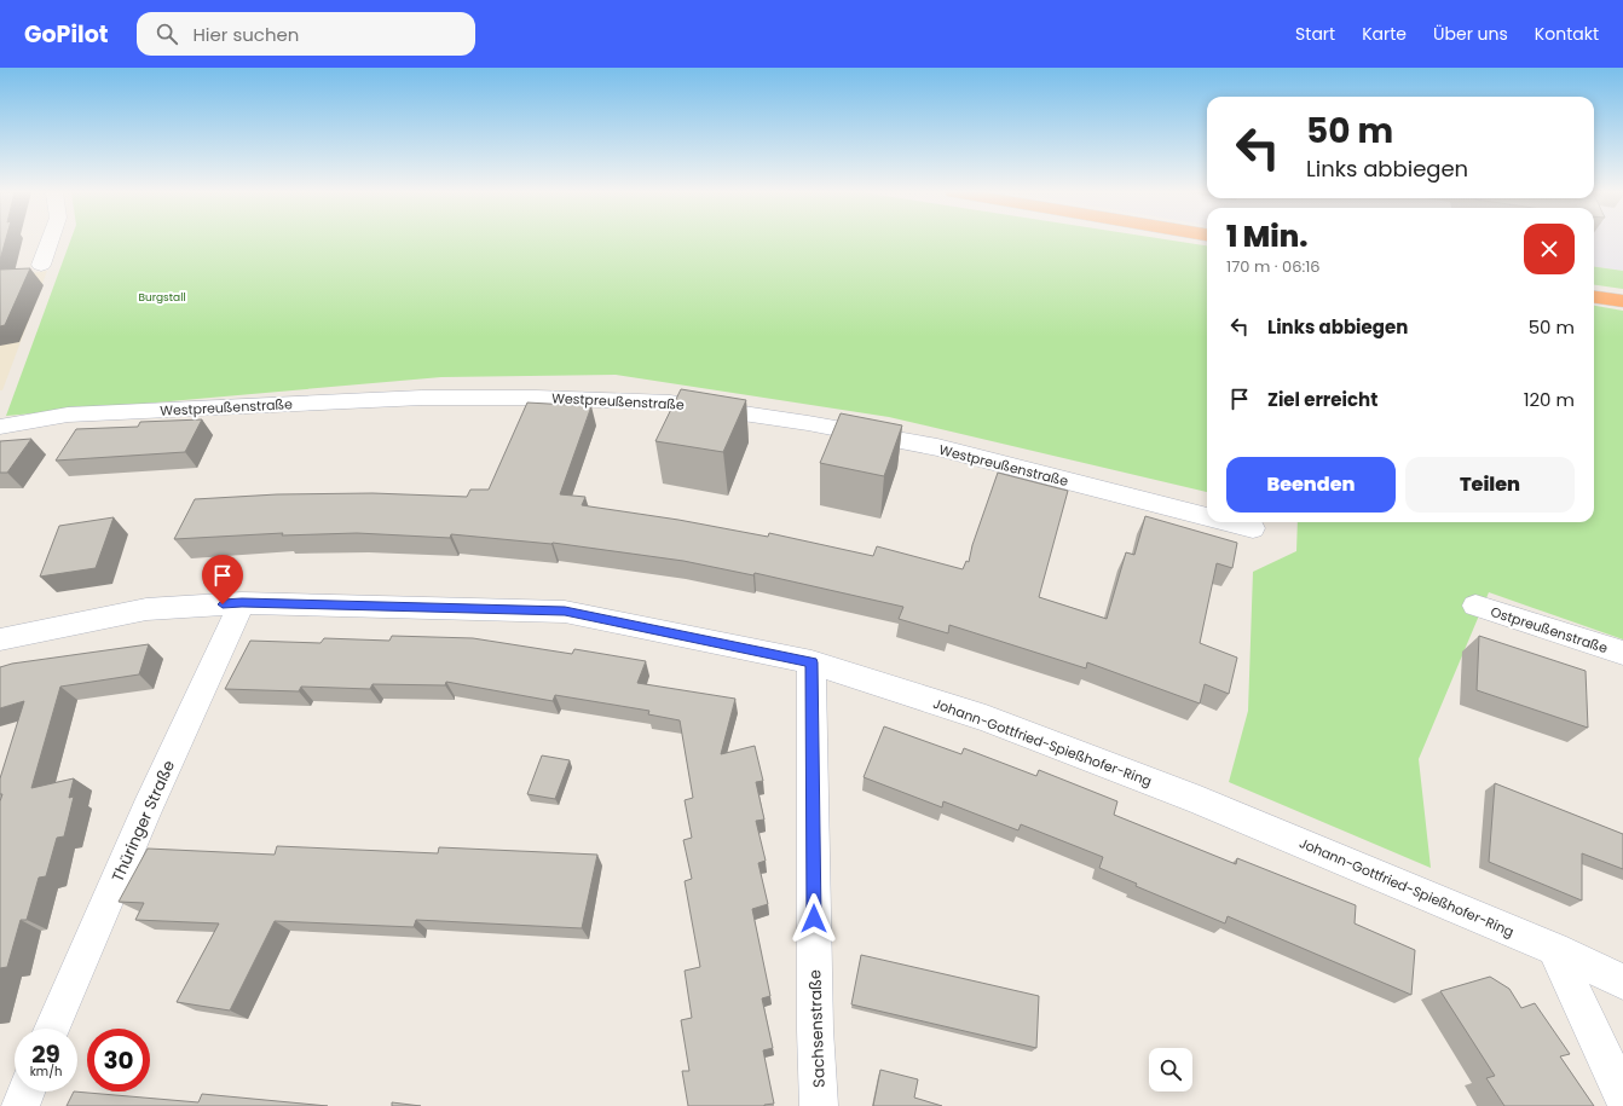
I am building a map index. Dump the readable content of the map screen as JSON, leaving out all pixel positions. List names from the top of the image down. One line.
{"streets":{"street":["Westpreußenstraße","Ostpreußenstraße","Johann-Gottfried-Spießhofer-Ring","Thüringer Straße","Sachsenstraße"]},"crossings":[["Johann-Gottfried-Spießhofer-Ring","Thüringer Straße"],["Johann-Gottfried-Spießhofer-Ring","Sachsenstraße"]],"parks":["Burgstall"],"page":{"header":"GoPilot","search":"Hier suchen","nav":["Start","Karte","Über uns","Kontakt"],"turn":["50 m","Links abbiegen"],"heading":["1 Min.","170 m · 06:16"],"list":[{"name":"Links abbiegen","value":"50 m"},{"name":"Ziel erreicht","value":"120 m"}],"buttons":["Beenden","Teilen"],"speed":"29 km/h","limit":"30"}}
